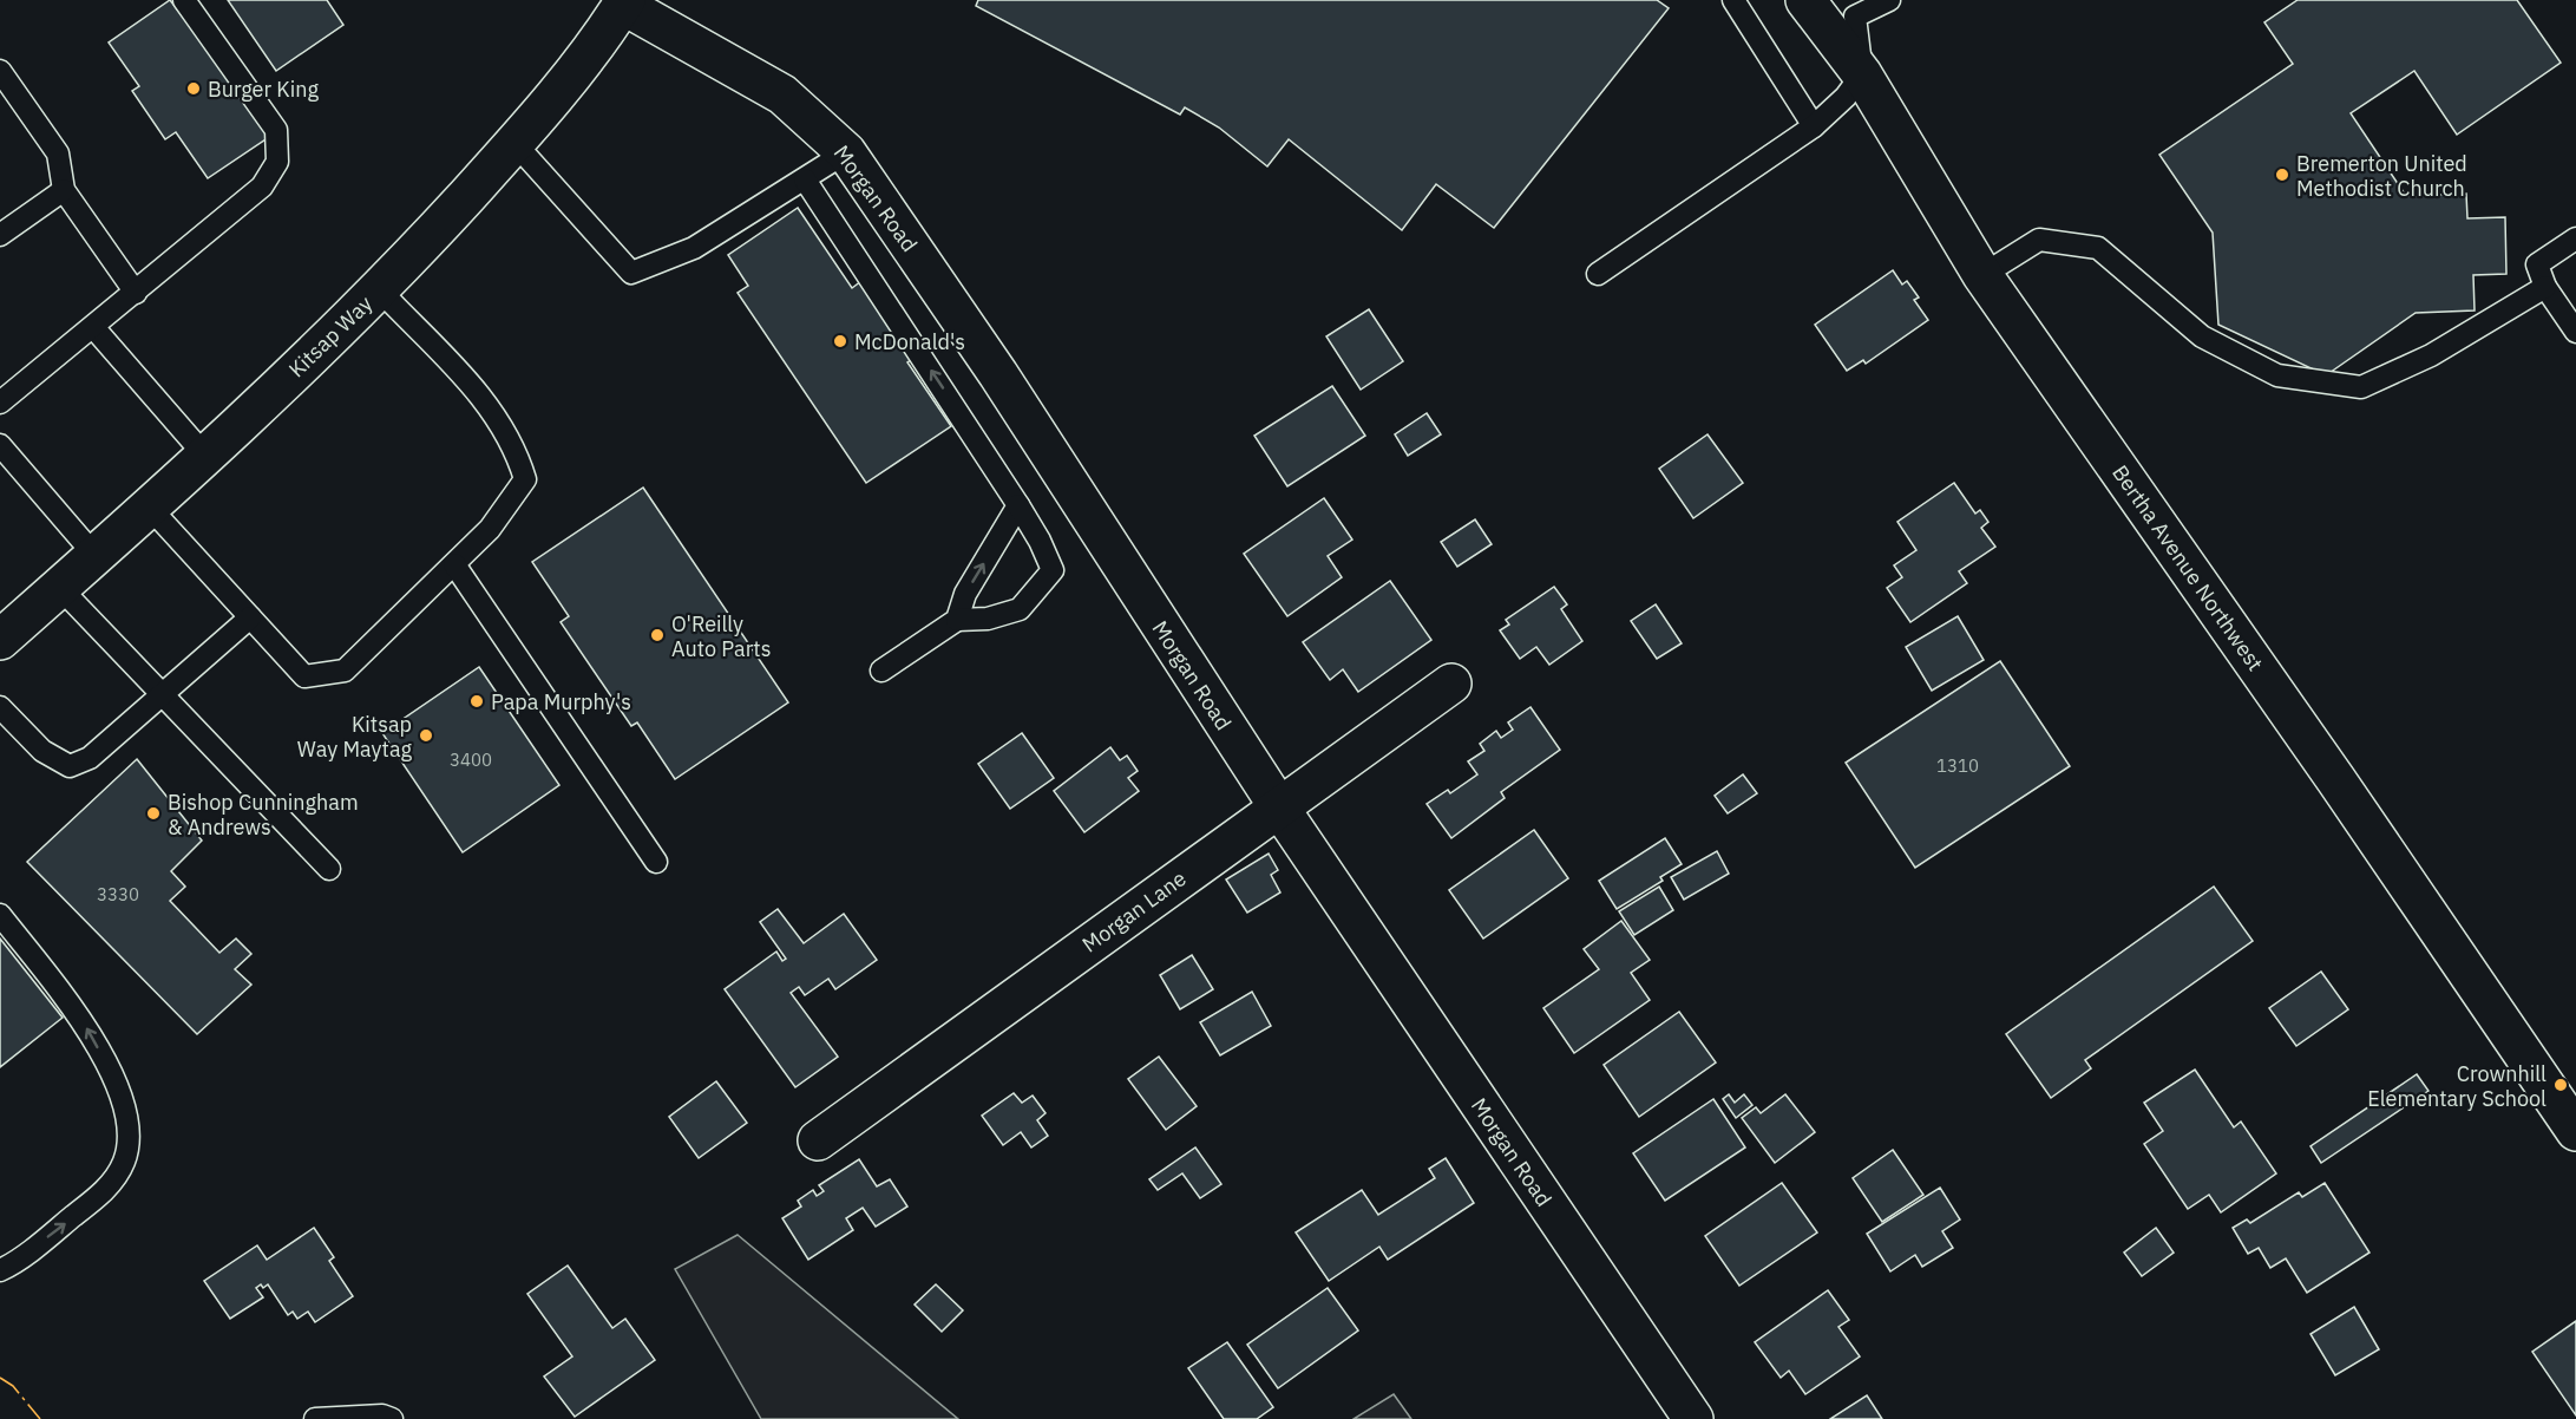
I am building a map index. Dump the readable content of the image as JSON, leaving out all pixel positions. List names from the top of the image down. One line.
{"streets":{"street":["Morgan Road","Kitsap Way","Bertha Avenue Northwest","Morgan Lane"]},"crossings":[["Morgan Road","Kitsap Way"],["Morgan Road","Morgan Lane"]],"places":["Burger King","Bremerton United Methodist Church","McDonald's","O'Reilly Auto Parts","Papa Murphy's","Kitsap Way Maytag","Bishop Cunningham & Andrews","Crownhill Elementary School"],"house_numbers":["3400","1310","3330"]}
